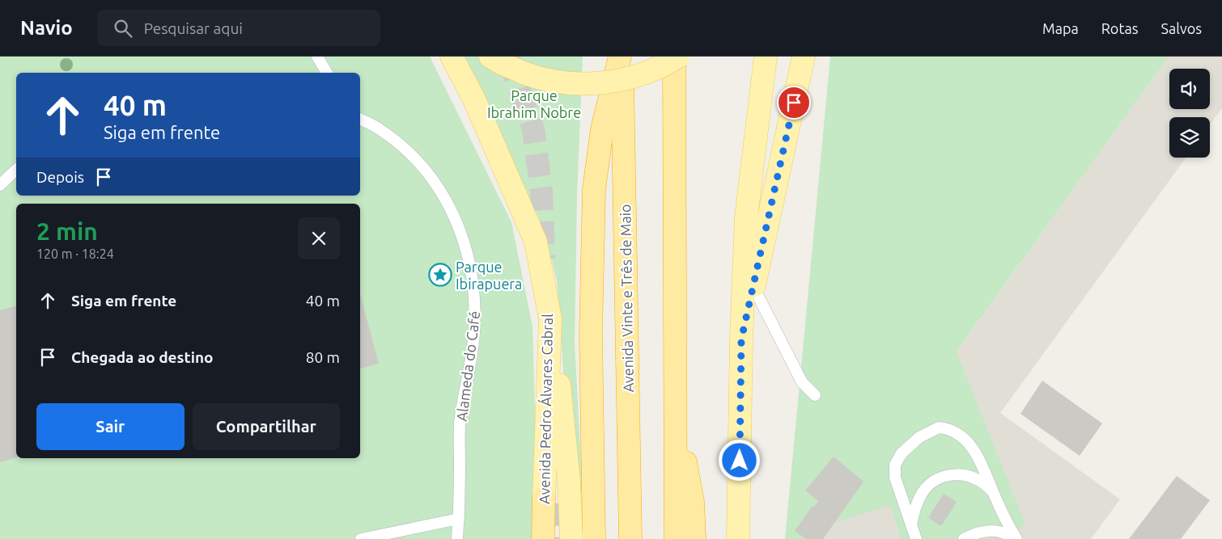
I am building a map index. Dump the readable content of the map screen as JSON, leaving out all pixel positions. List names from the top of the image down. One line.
{"streets":{"highway":["Avenida Vinte e Três de Maio","Avenida Pedro Álvares Cabral"],"lane":["Alameda do Café"]},"parks":["Parque Ibrahim Nobre"],"places":{"place":["Parque Ibirapuera"]},"page":{"header":"Navio","search":"Pesquisar aqui","nav":["Mapa","Rotas","Salvos"],"turn":["40 m","Siga em frente"],"then":"Depois","heading":["2 min","120 m · 18:24"],"list":[{"name":"Siga em frente","value":"40 m"},{"name":"Chegada ao destino","value":"80 m"}],"buttons":["Sair","Compartilhar"]}}
